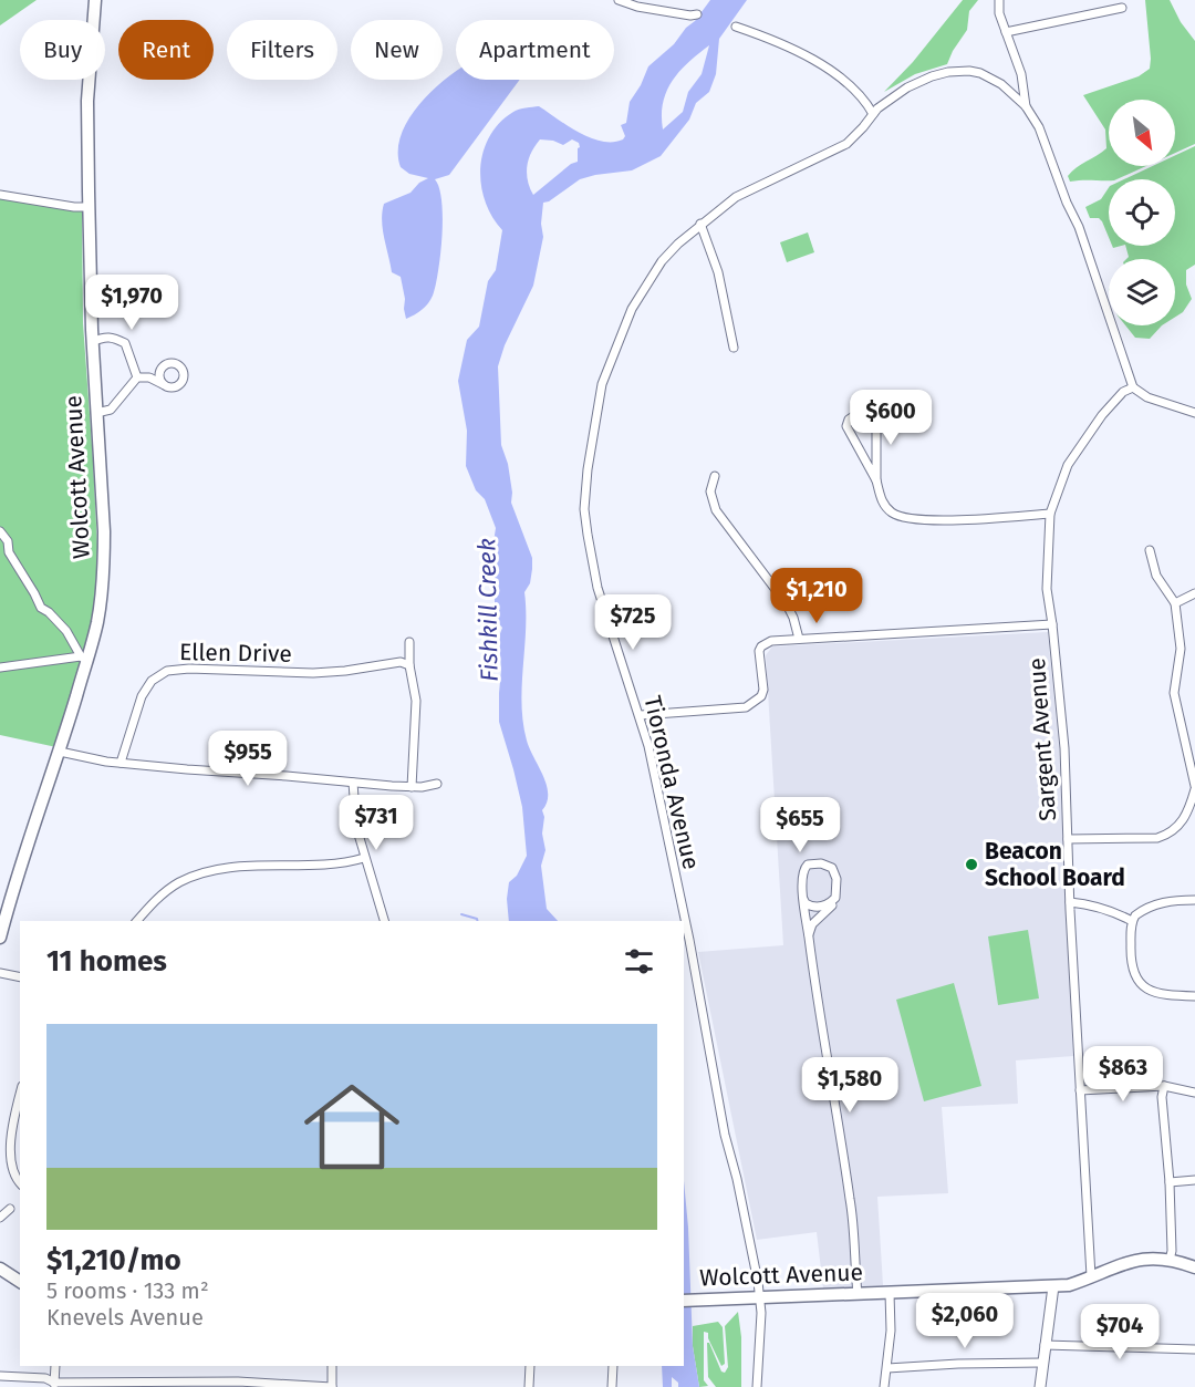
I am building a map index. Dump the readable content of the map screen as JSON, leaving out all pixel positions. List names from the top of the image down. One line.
{"streets":{"main road":["Wolcott Avenue"],"street":["Ellen Drive","Sargent Avenue","Tioronda Avenue"]},"crossings":[["Wolcott Avenue","Sargent Avenue"],["Wolcott Avenue","Tioronda Avenue"]],"water":["Fishkill Creek"],"places":["Beacon School Board"],"north":"bottom right","page":{"chip":["Buy","Rent","Filters","New","Apartment"],"price":["$1,970","$600","$1,210","$725","$955","$731","$655","$863","$1,580","$2,060","$704"],"heading":"11 homes","list":[{"name":"$1,210/mo","note":"5 rooms · 133 m² · Knevels Avenue"}]}}
